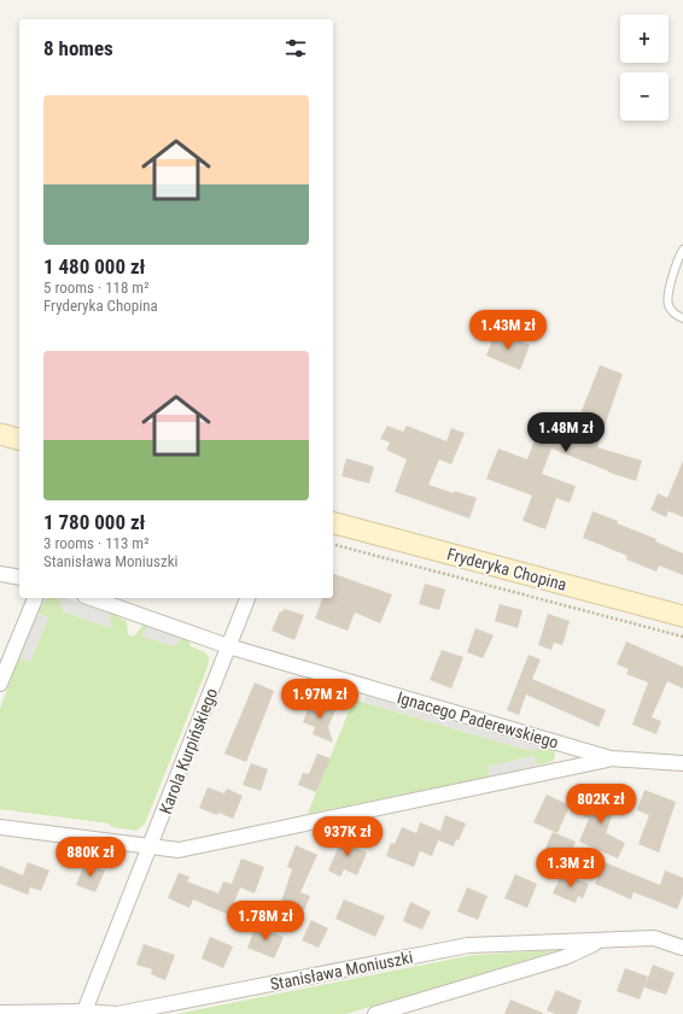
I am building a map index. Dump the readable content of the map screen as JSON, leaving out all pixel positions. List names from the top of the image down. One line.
{"streets":{"street":["Fryderyka Chopina","Ignacego Paderewskiego","Karola Kurpińskiego","Stanisława Moniuszki"]},"crossings":[["Ignacego Paderewskiego","Karola Kurpińskiego"],["Karola Kurpińskiego","Stanisława Moniuszki"]],"page":{"map_buttons":["+","−"],"heading":"8 homes","list":[{"name":"1 480 000 zł","note":"5 rooms · 118 m² · Fryderyka Chopina"},{"name":"1 780 000 zł","note":"3 rooms · 113 m² · Stanisława Moniuszki"}],"price":["1.43M zł","1.48M zł","1.97M zł","802K zł","937K zł","880K zł","1.3M zł","1.78M zł"]}}
